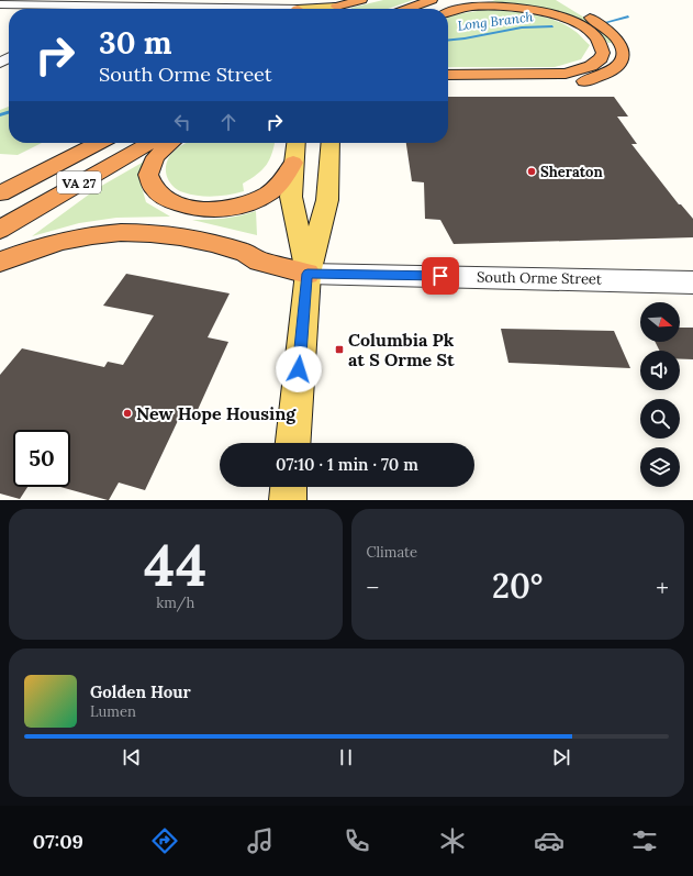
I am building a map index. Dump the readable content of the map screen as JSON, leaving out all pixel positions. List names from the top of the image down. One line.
{"streets":{"highway":["VA 27"],"street":["South Orme Street"]},"water":["Long Branch"],"places":{"other":["Sheraton","New Hope Housing"],"transit":["Columbia Pk at S Orme St"]},"north":"right","page":{"turn":["30 m","South Orme Street"],"limit":"50","trip":"07:10 · 1 min · 70 m","tile":[["44","km/h"],"Climate"],"heat":["−","20°","+"],"song":["Golden Hour","Lumen"],"tabs":"07:09"}}
